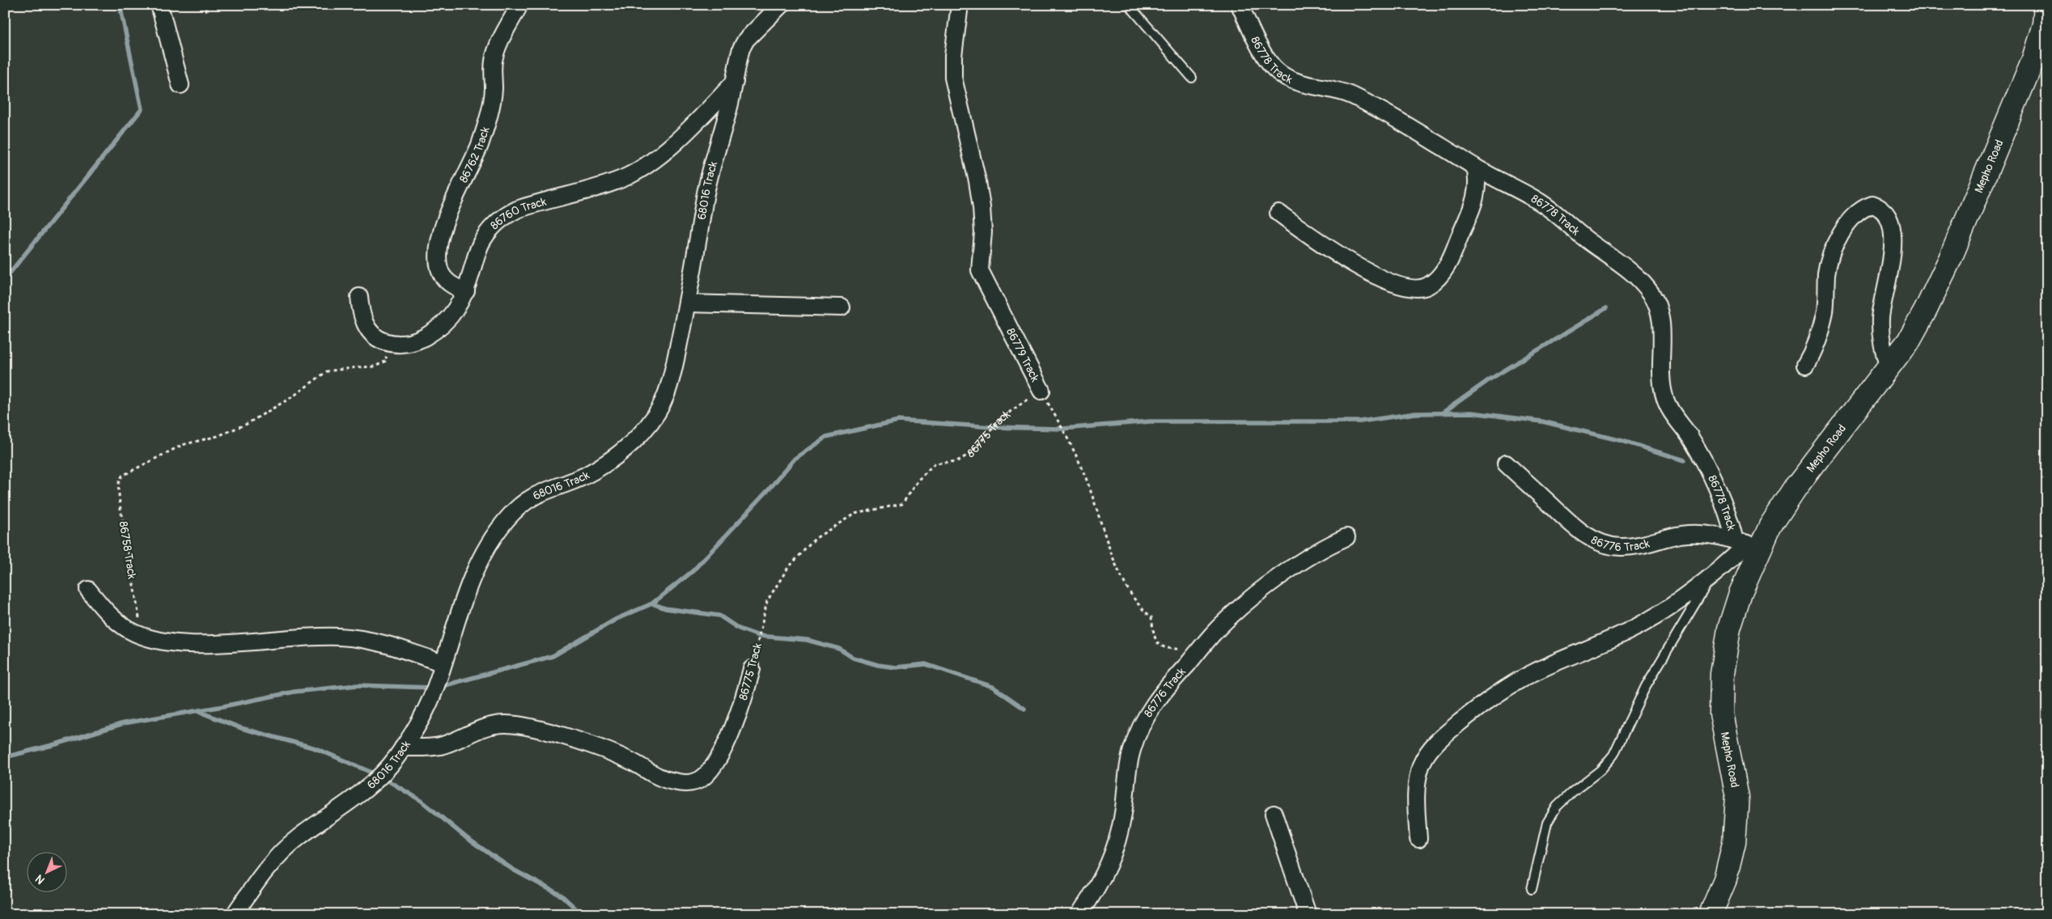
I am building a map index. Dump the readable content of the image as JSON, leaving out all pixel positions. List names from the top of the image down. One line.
{"streets":{"street":["86778 Track","86762 Track","Mepho Road","68016 Track","86760 Track","86779 Track","86775 Track","86776 Track"],"path":["86758 Track"]},"crossings":[["86778 Track","Mepho Road"],["86778 Track","86776 Track"],["86762 Track","86760 Track"],["Mepho Road","86776 Track"],["68016 Track","86760 Track"],["68016 Track","86775 Track"],["86760 Track","86758 Track"],["86779 Track","86775 Track"],["86779 Track","86776 Track"]],"north":"bottom left"}
